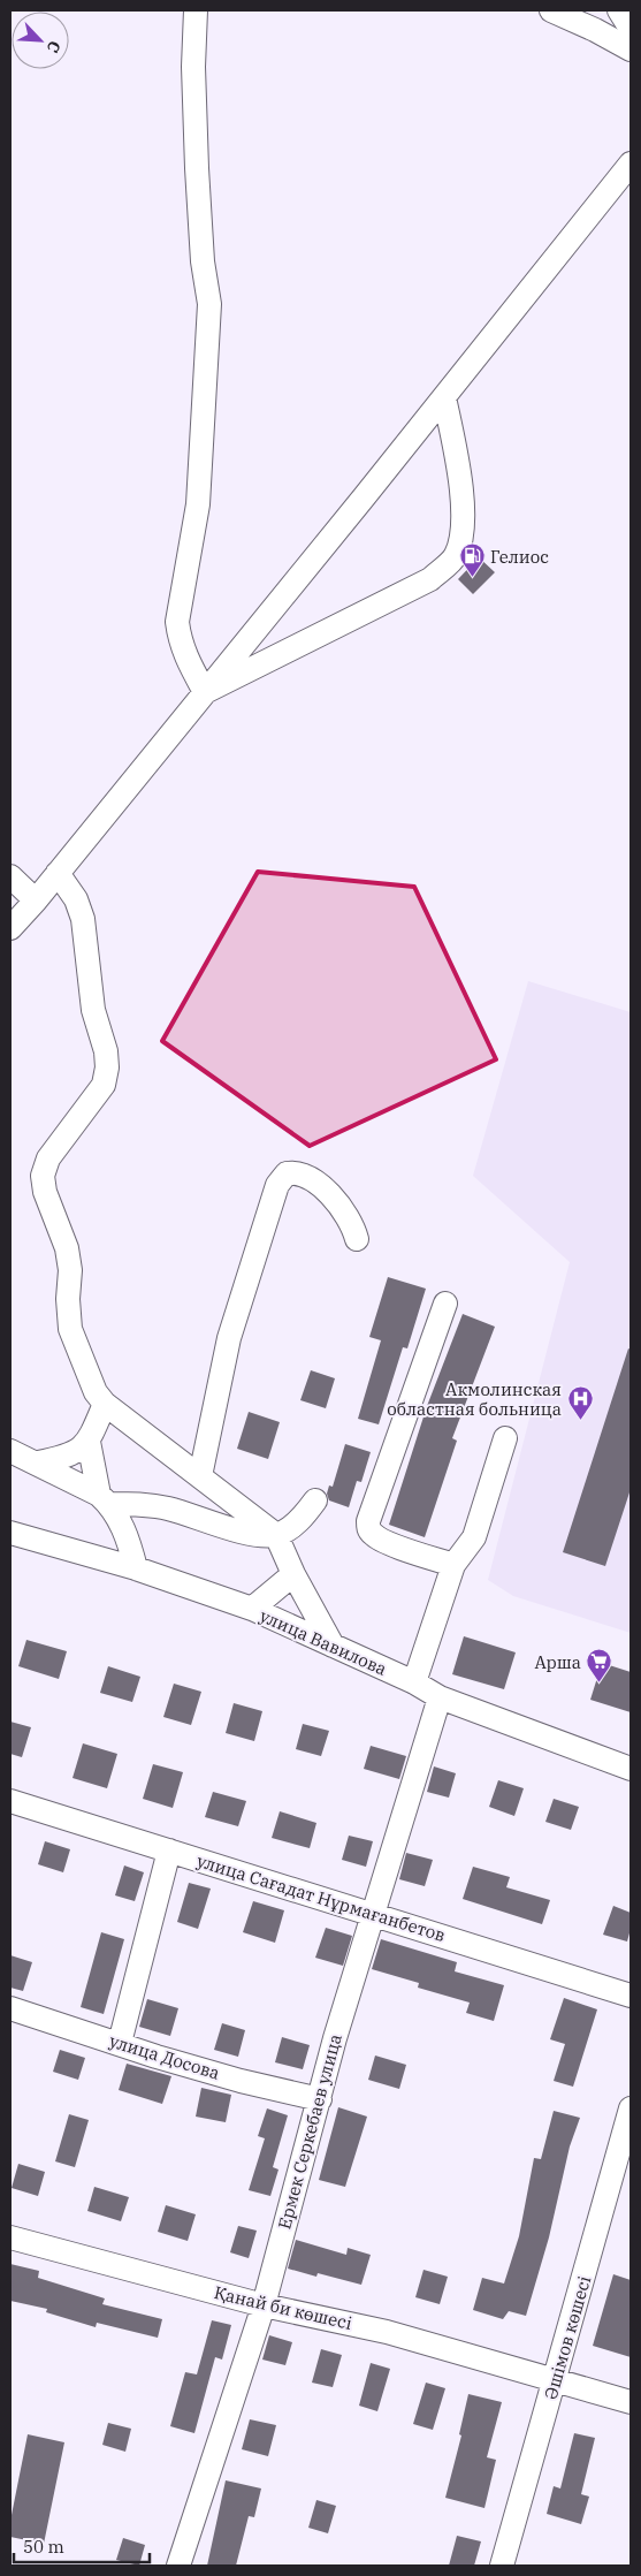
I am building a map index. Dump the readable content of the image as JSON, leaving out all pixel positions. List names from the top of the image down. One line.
{"streets":{"street":["улица Вавилова","улица Сағадат Нұрмағанбетов","улица Досова","Ермек Серкебаев улица","Қанай би көшесі","Әшімов көшесі"]},"crossings":[["улица Вавилова","Ермек Серкебаев улица"],["улица Сағадат Нұрмағанбетов","Ермек Серкебаев улица"],["улица Досова","Ермек Серкебаев улица"],["Ермек Серкебаев улица","Қанай би көшесі"],["Қанай би көшесі","Әшімов көшесі"]],"places":{"fuel station":["Гелиос"],"hospital":["Акмолинская областная больница"],"supermarket":["Арша"]},"scale_bar":"50 m","north":"bottom right"}
